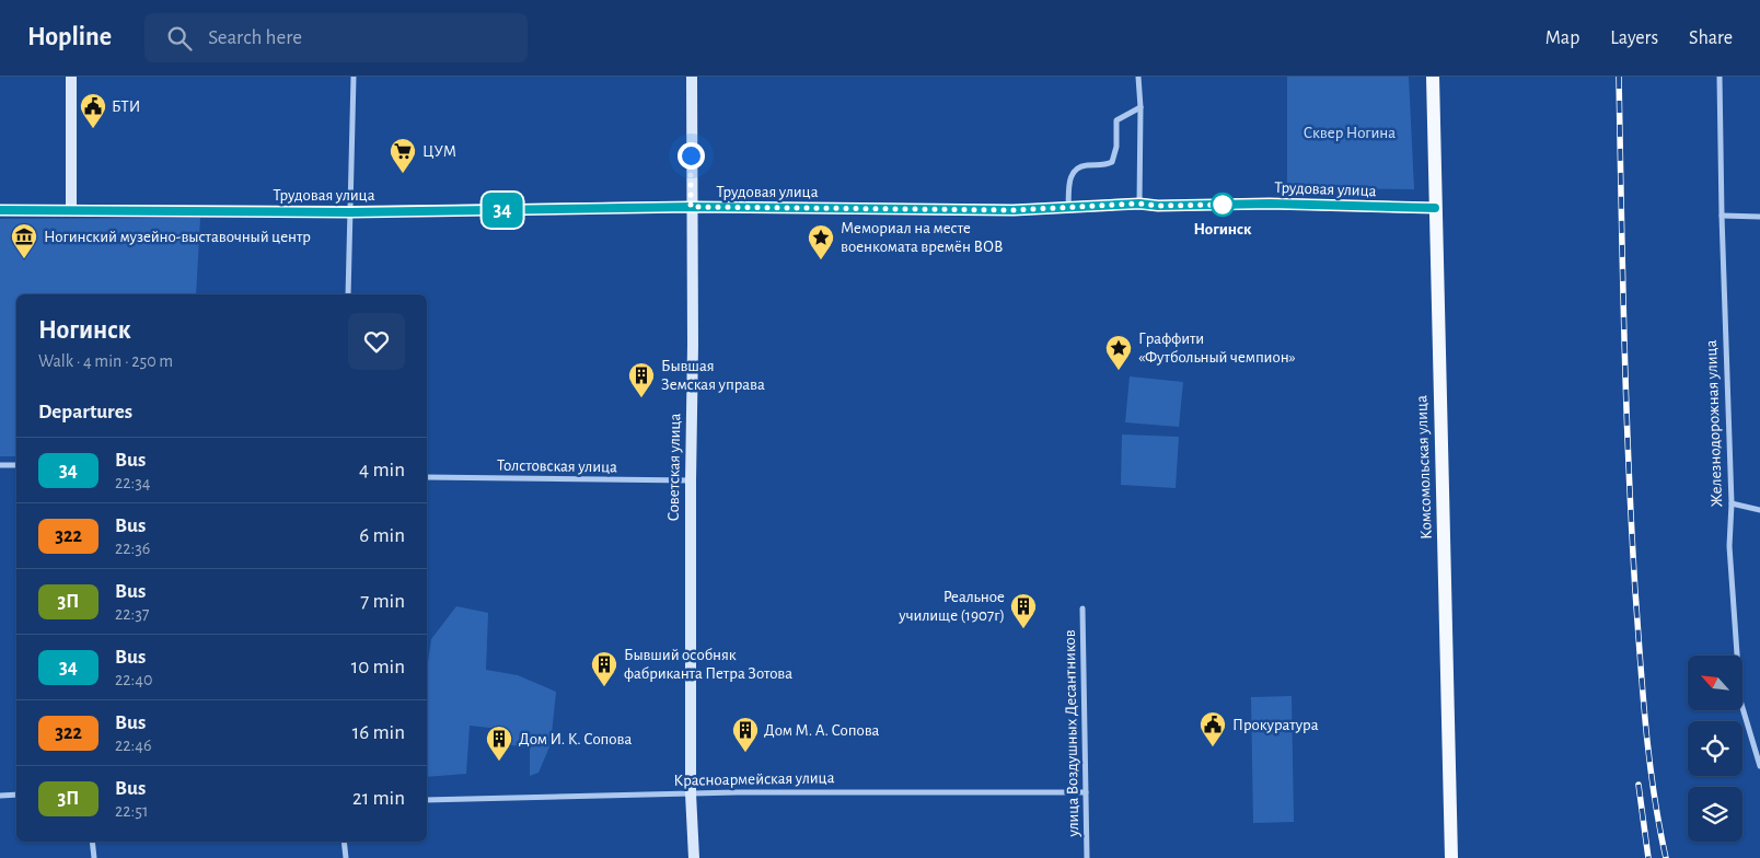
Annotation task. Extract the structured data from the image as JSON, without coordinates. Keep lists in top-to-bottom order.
{
  "streets": {
    "main road": ["Комсомольская улица"],
    "street": [
      "Трудовая улица",
      "Железнодорожная улица",
      "Толстовская улица",
      "Советская улица",
      "улица Воздушных Десантников",
      "Красноармейская улица"
    ]
  },
  "crossings": [
    ["Трудовая улица", "Советская улица"],
    ["Трудовая улица", "Комсомольская улица"],
    ["Толстовская улица", "Советская улица"],
    ["Советская улица", "Красноармейская улица"],
    ["улица Воздушных Десантников", "Красноармейская улица"]
  ],
  "parks": ["Сквер Ногина"],
  "places": {
    "public building": ["БТИ", "Прокуратура"],
    "supermarket": ["ЦУМ"],
    "other": ["Ногинск"],
    "museum": ["Ногинский музейно-выставочный центр"],
    "place": ["Мемориал на месте военкомата времён ВОВ", "Граффити «Футбольный чемпион»"],
    "building": [
      "Бывшая Земская управа",
      "Реальное училище (1907г)",
      "Бывший особняк фабриканта Петра Зотова",
      "Дом М. А. Сопова",
      "Дом И. К. Сопова"
    ]
  },
  "lines": ["bus line 34"],
  "north": "top left",
  "page": {
    "header": "Hopline",
    "search": "Search here",
    "nav": ["Map", "Layers", "Share"],
    "on_map": "34",
    "heading": [
      ["Ногинск", "Walk · 4 min · 250 m"],
      "Departures"
    ],
    "list": [
      {
        "mark": "34",
        "name": "Bus",
        "note": "22:34",
        "value": "4 min"
      },
      {
        "mark": "322",
        "name": "Bus",
        "note": "22:36",
        "value": "6 min"
      },
      {
        "mark": "3П",
        "name": "Bus",
        "note": "22:37",
        "value": "7 min"
      },
      {
        "mark": "34",
        "name": "Bus",
        "note": "22:40",
        "value": "10 min"
      },
      {
        "mark": "322",
        "name": "Bus",
        "note": "22:46",
        "value": "16 min"
      },
      {
        "mark": "3П",
        "name": "Bus",
        "note": "22:51",
        "value": "21 min"
      }
    ]
  }
}
